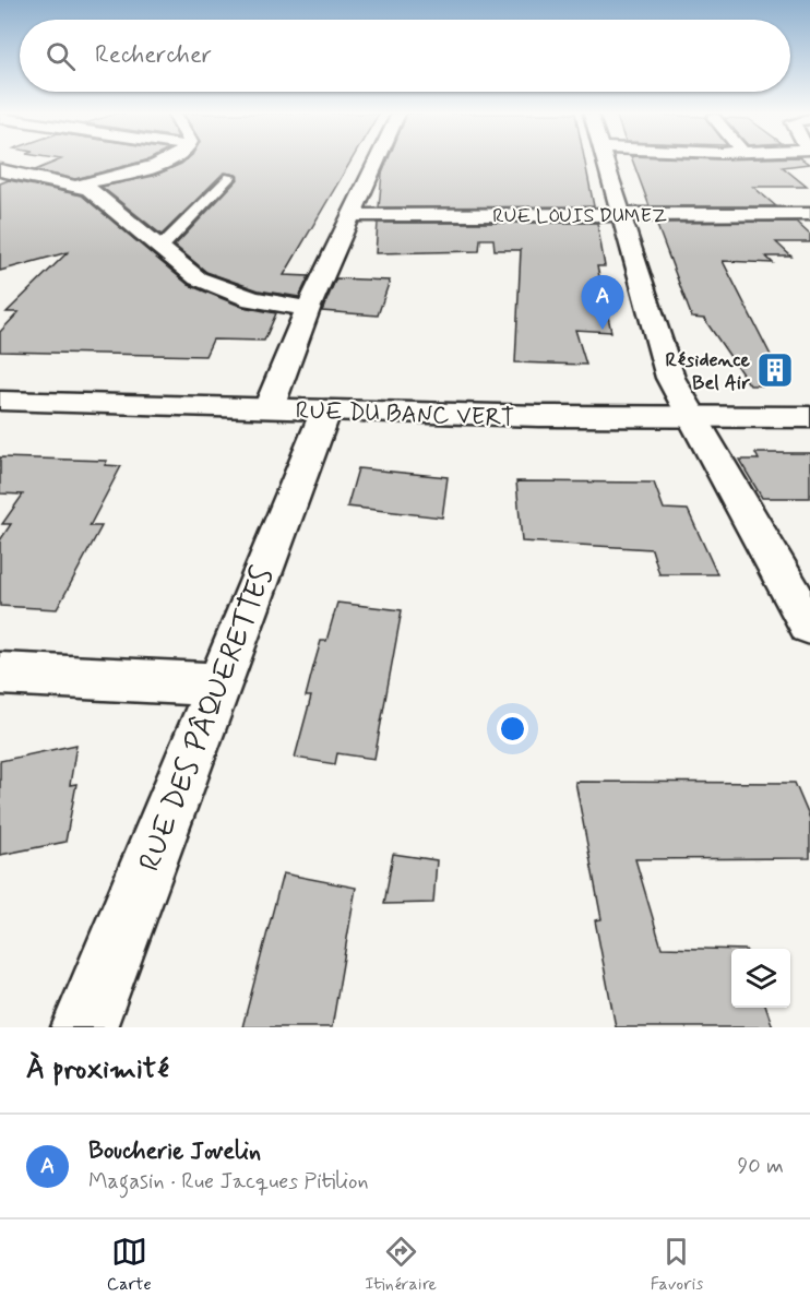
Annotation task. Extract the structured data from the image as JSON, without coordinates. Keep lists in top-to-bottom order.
{
  "streets": {
    "street": ["RUE LOUIS DUMEZ", "RUE DU BANC VERT", "RUE DES PÂQUERETTES"]
  },
  "crossings": [
    ["RUE DU BANC VERT", "RUE DES PÂQUERETTES"]
  ],
  "places": {
    "building": ["Résidence Bel Air"]
  },
  "page": {
    "search": "Rechercher",
    "pins": "A",
    "heading": "À proximité",
    "list": [
      {
        "mark": "A",
        "name": "Boucherie Jovelin",
        "note": "Magasin · Rue Jacques Pitilion",
        "value": "90 m"
      }
    ],
    "nav": ["Carte", "Itinéraire", "Favoris"]
  }
}
